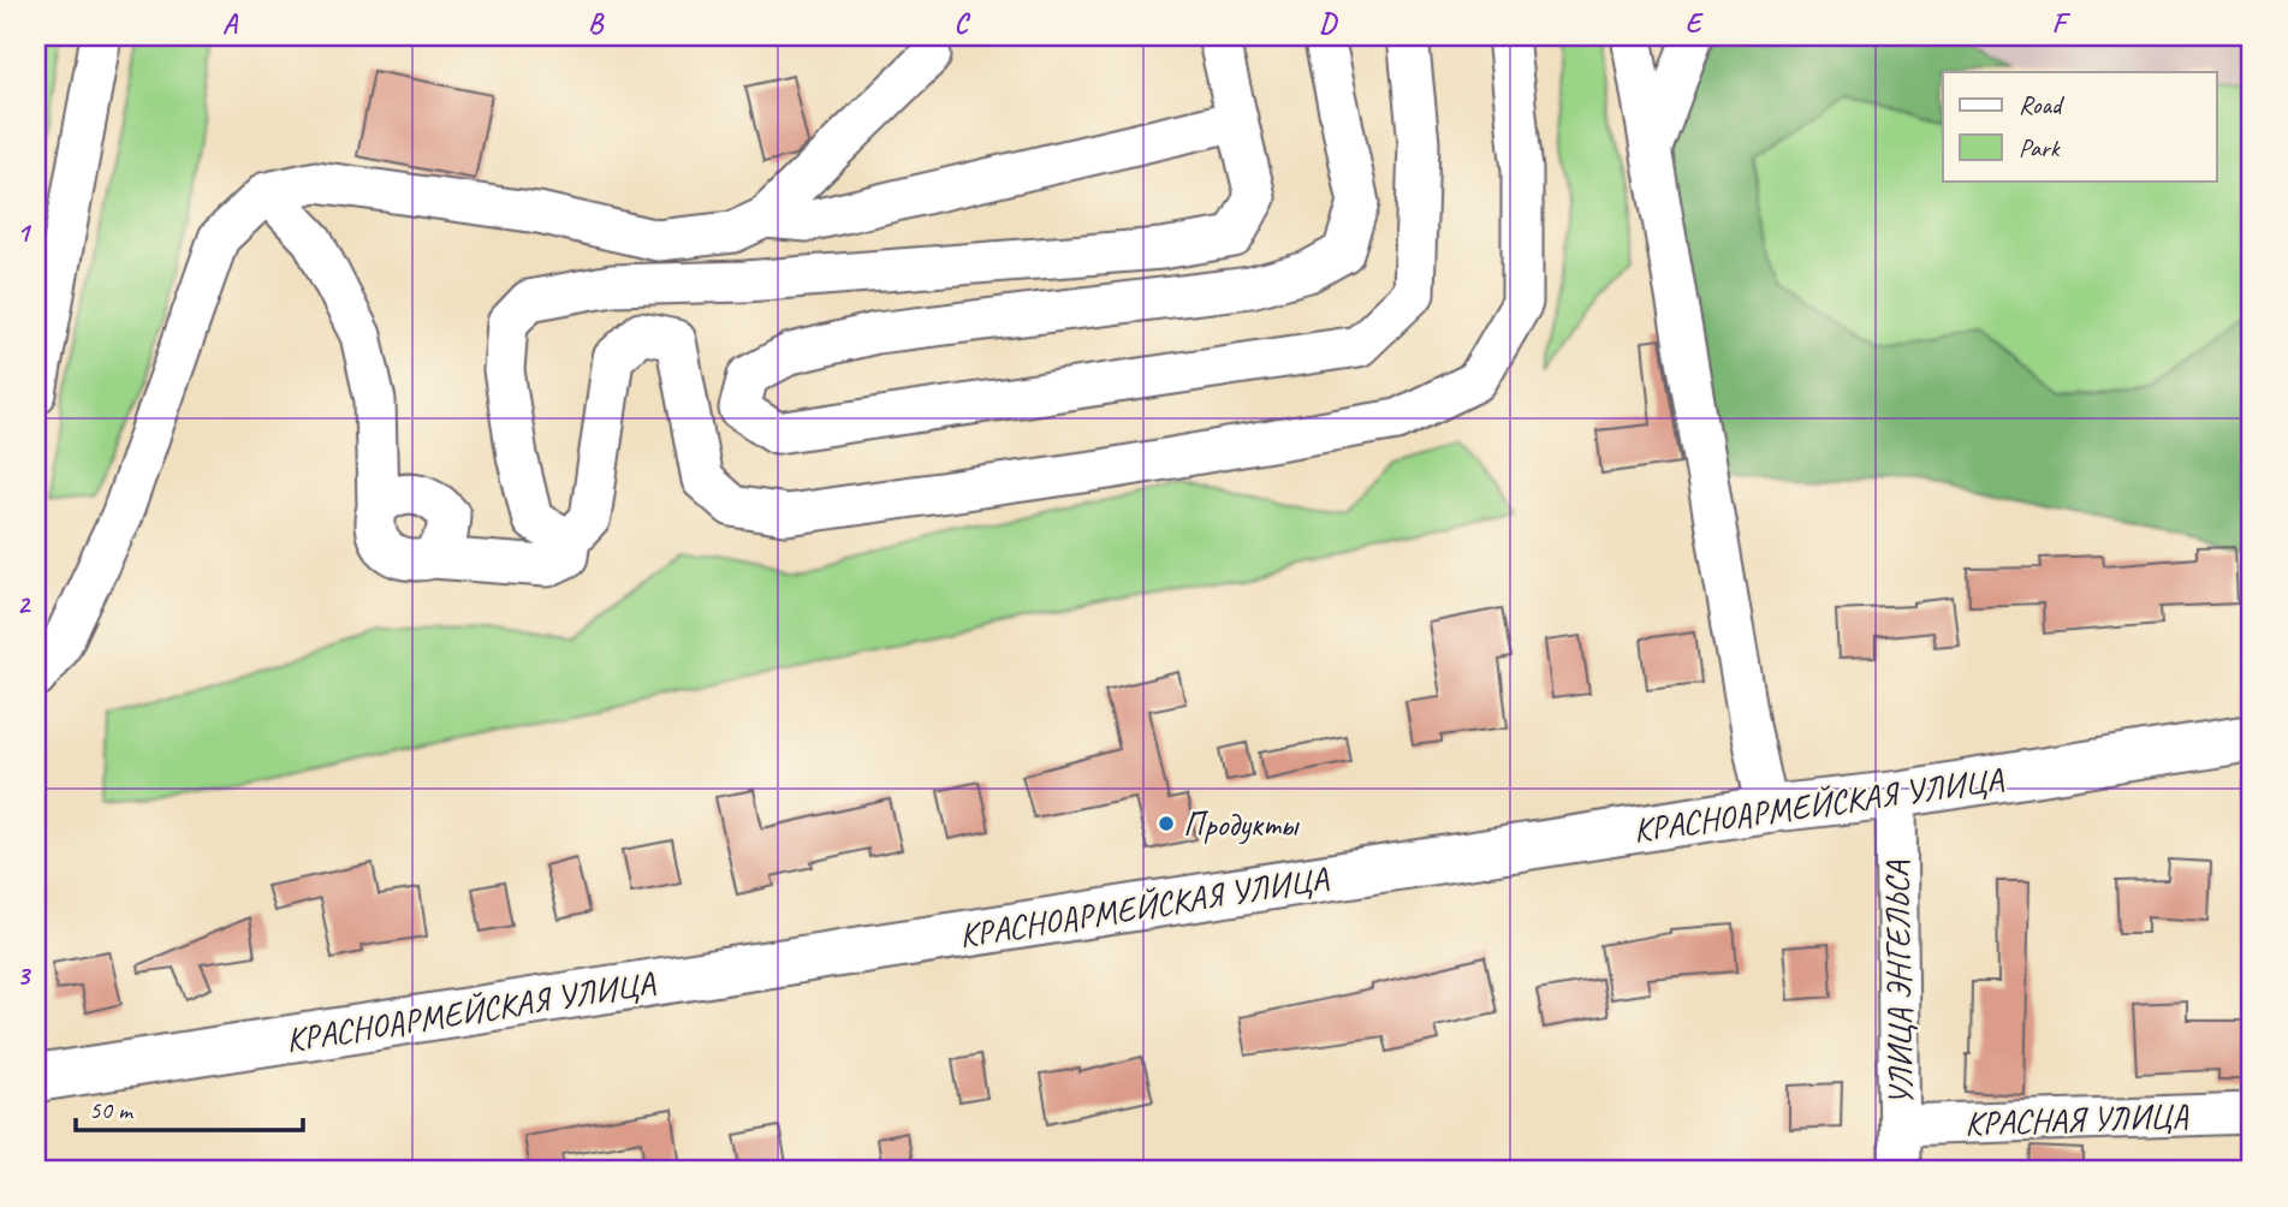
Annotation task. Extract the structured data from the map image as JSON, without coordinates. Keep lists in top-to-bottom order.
{
  "streets": {
    "main road": ["КРАСНОАРМЕЙСКАЯ УЛИЦА"],
    "street": ["УЛИЦА ЭНГЕЛЬСА", "КРАСНАЯ УЛИЦА"]
  },
  "crossings": [
    ["КРАСНОАРМЕЙСКАЯ УЛИЦА", "УЛИЦА ЭНГЕЛЬСА"],
    ["УЛИЦА ЭНГЕЛЬСА", "КРАСНАЯ УЛИЦА"]
  ],
  "places": ["Продукты"],
  "legend": ["Road", "Park"],
  "scale_bar": "50 m",
  "grid": {
    "columns": [
      "A",
      "B",
      "C",
      "D",
      "E",
      "F"
    ],
    "rows": ["1", "2", "3"]
  }
}
